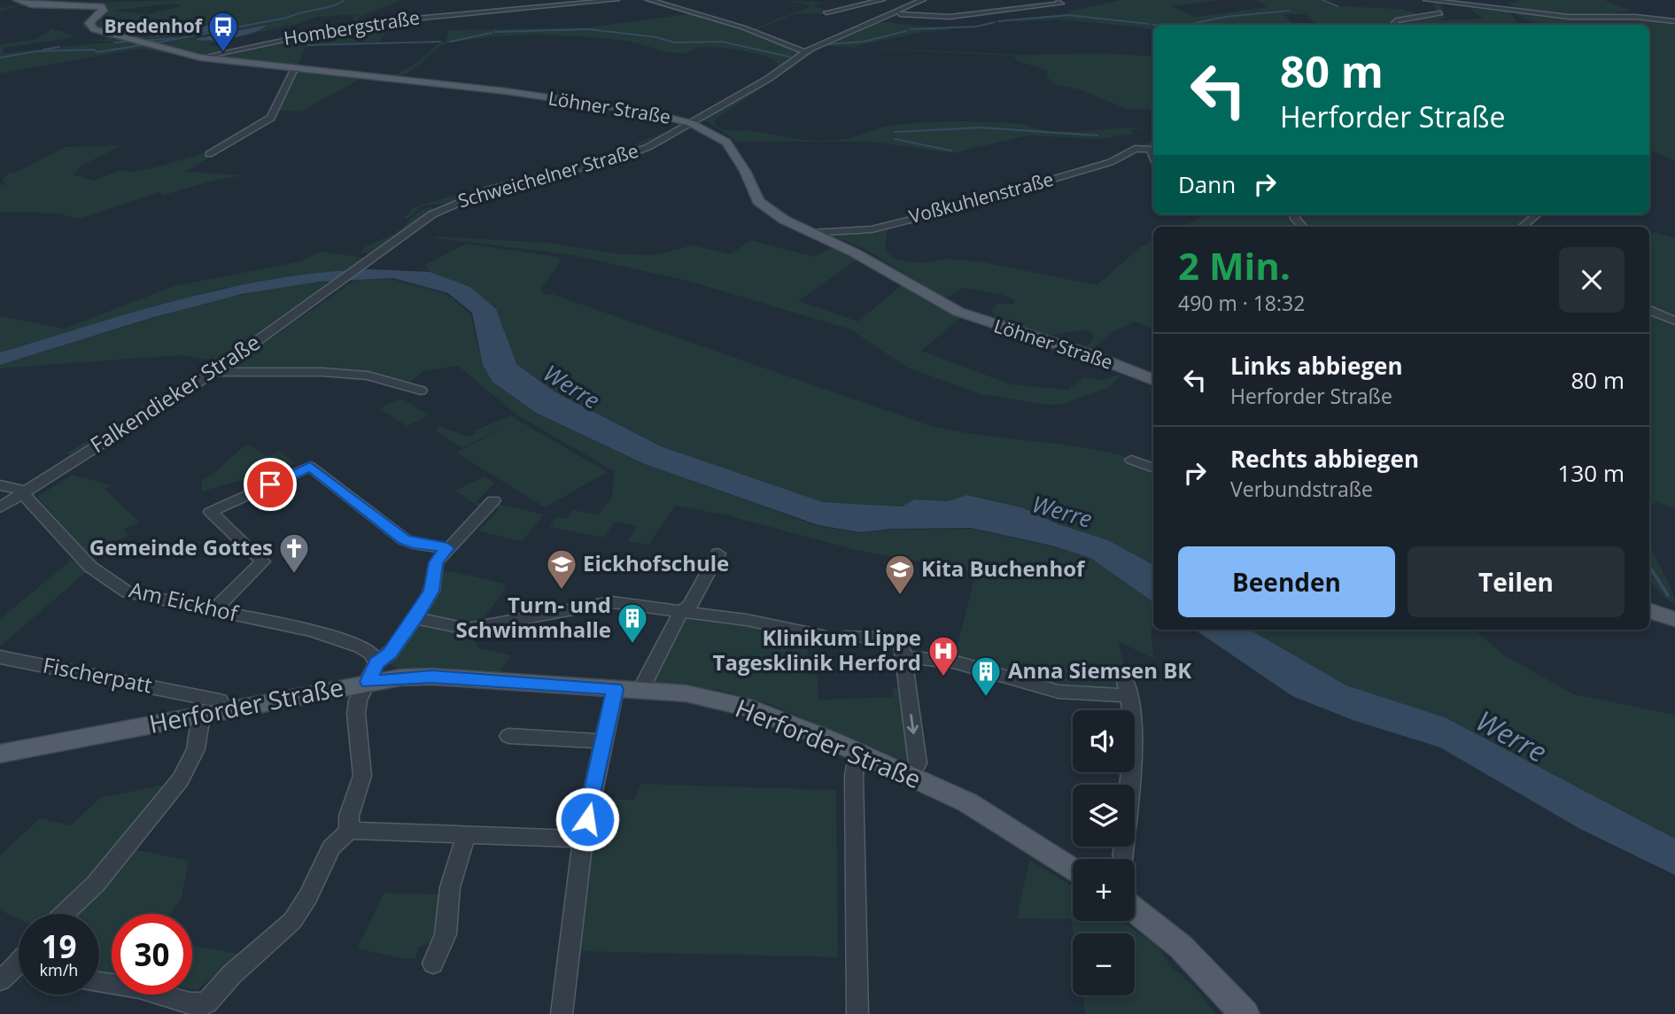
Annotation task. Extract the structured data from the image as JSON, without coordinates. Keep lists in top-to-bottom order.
{
  "streets": {
    "main road": ["Löhner Straße", "Herforder Straße"],
    "street": [
      "Hombergstraße",
      "Schweichelner Straße",
      "Voßkuhlenstraße",
      "Falkendieker Straße",
      "Am Eickhof",
      "Fischerpatt"
    ]
  },
  "crossings": [
    ["Hombergstraße", "Löhner Straße"],
    ["Löhner Straße", "Schweichelner Straße"],
    ["Löhner Straße", "Voßkuhlenstraße"],
    ["Schweichelner Straße", "Falkendieker Straße"],
    ["Falkendieker Straße", "Am Eickhof"],
    ["Am Eickhof", "Herforder Straße"],
    ["Fischerpatt", "Herforder Straße"]
  ],
  "water": ["Werre"],
  "places": {
    "bus stop": ["Bredenhof"],
    "church": ["Gemeinde Gottes"],
    "school or university": ["Eickhofschule", "Kita Buchenhof"],
    "building": ["Turn- und Schwimmhalle", "Anna Siemsen BK"],
    "hospital": ["Klinikum Lippe Tagesklinik Herford"]
  },
  "page": {
    "turn": ["80 m", "Herforder Straße"],
    "then": "Dann",
    "heading": ["2 Min.", "490 m · 18:32"],
    "list": [
      {
        "name": "Links abbiegen",
        "note": "Herforder Straße",
        "value": "80 m"
      },
      {
        "name": "Rechts abbiegen",
        "note": "Verbundstraße",
        "value": "130 m"
      }
    ],
    "buttons": ["Beenden", "Teilen"],
    "map_buttons": ["+", "−"],
    "speed": "19 km/h",
    "limit": "30"
  }
}
